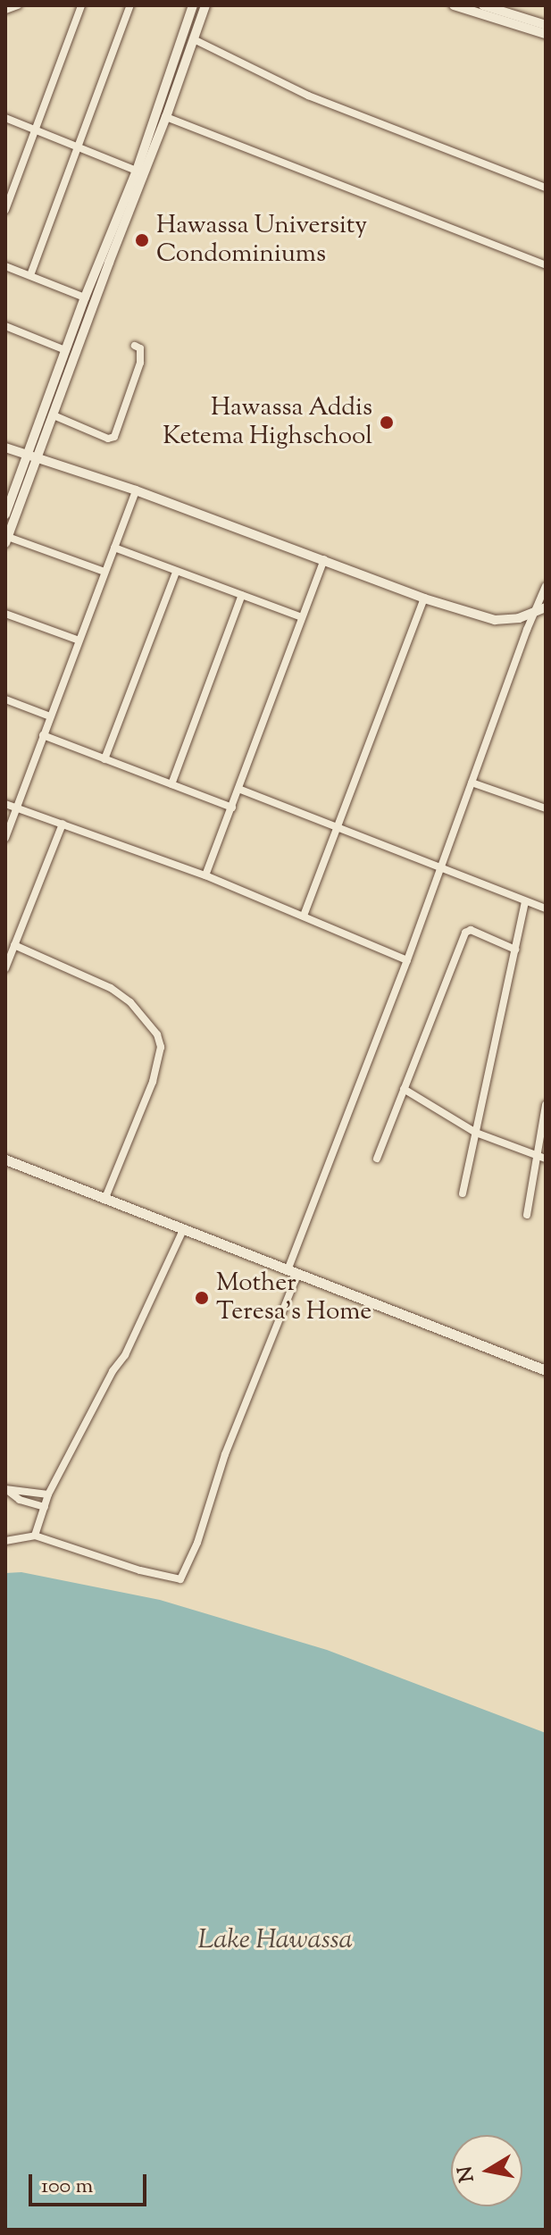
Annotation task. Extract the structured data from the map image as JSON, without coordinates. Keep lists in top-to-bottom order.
{
  "water": ["Lake Hawassa"],
  "places": ["Hawassa University Condominiums", "Hawassa Addis Ketema Highschool", "Mother Teresa's Home"],
  "scale_bar": "100 m",
  "north": "left"
}
